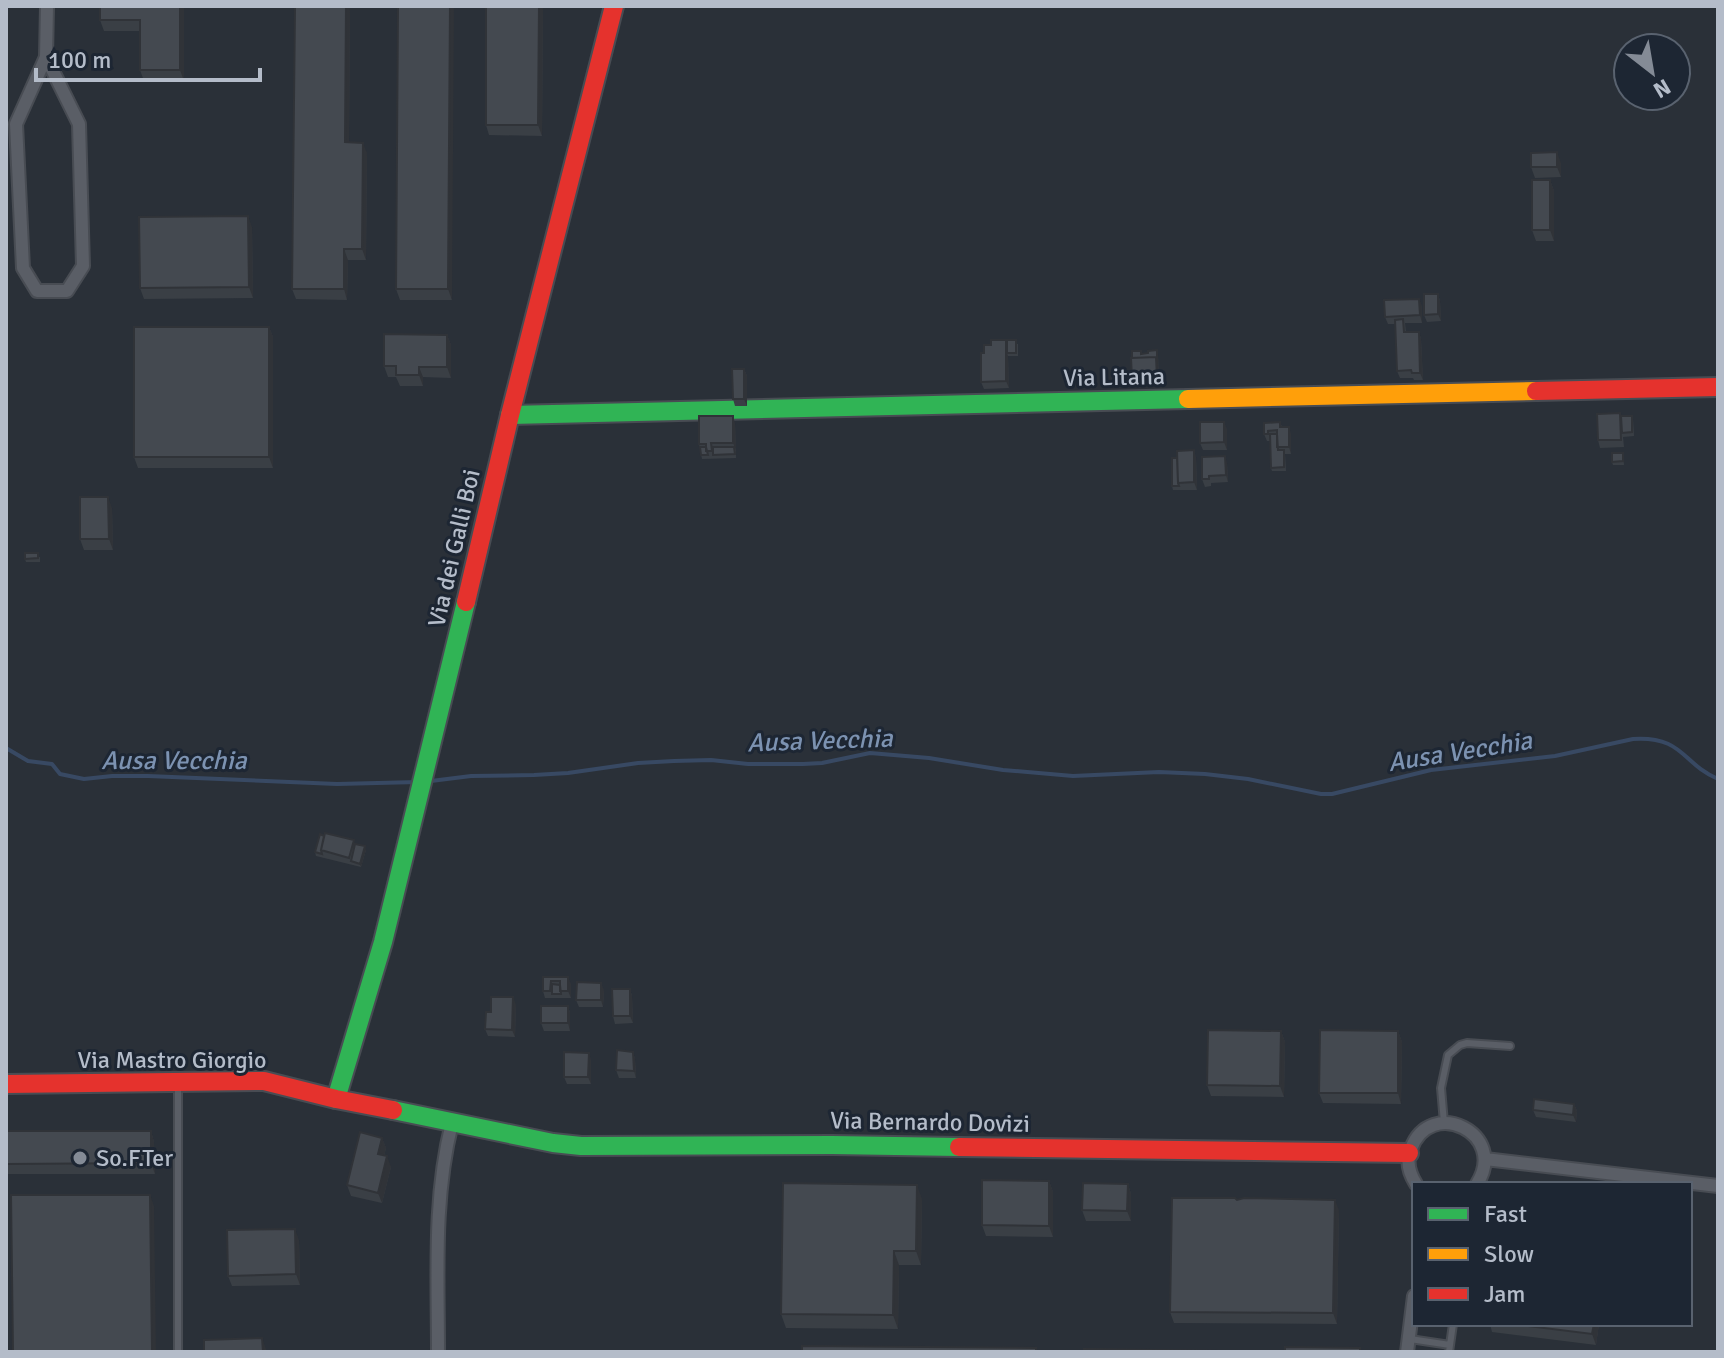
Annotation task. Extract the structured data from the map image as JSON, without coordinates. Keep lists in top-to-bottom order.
{
  "streets": {
    "street": [
      "Via Litana",
      "Via dei Galli Boi",
      "Via Mastro Giorgio",
      "Via Bernardo Dovizi"
    ]
  },
  "crossings": [
    ["Via Litana", "Via dei Galli Boi"],
    ["Via dei Galli Boi", "Via Mastro Giorgio"],
    ["Via Mastro Giorgio", "Via Bernardo Dovizi"]
  ],
  "water": ["Ausa Vecchia"],
  "places": ["So.F.Ter"],
  "legend": ["Fast", "Slow", "Jam"],
  "scale_bar": "100 m",
  "north": "bottom right"
}
